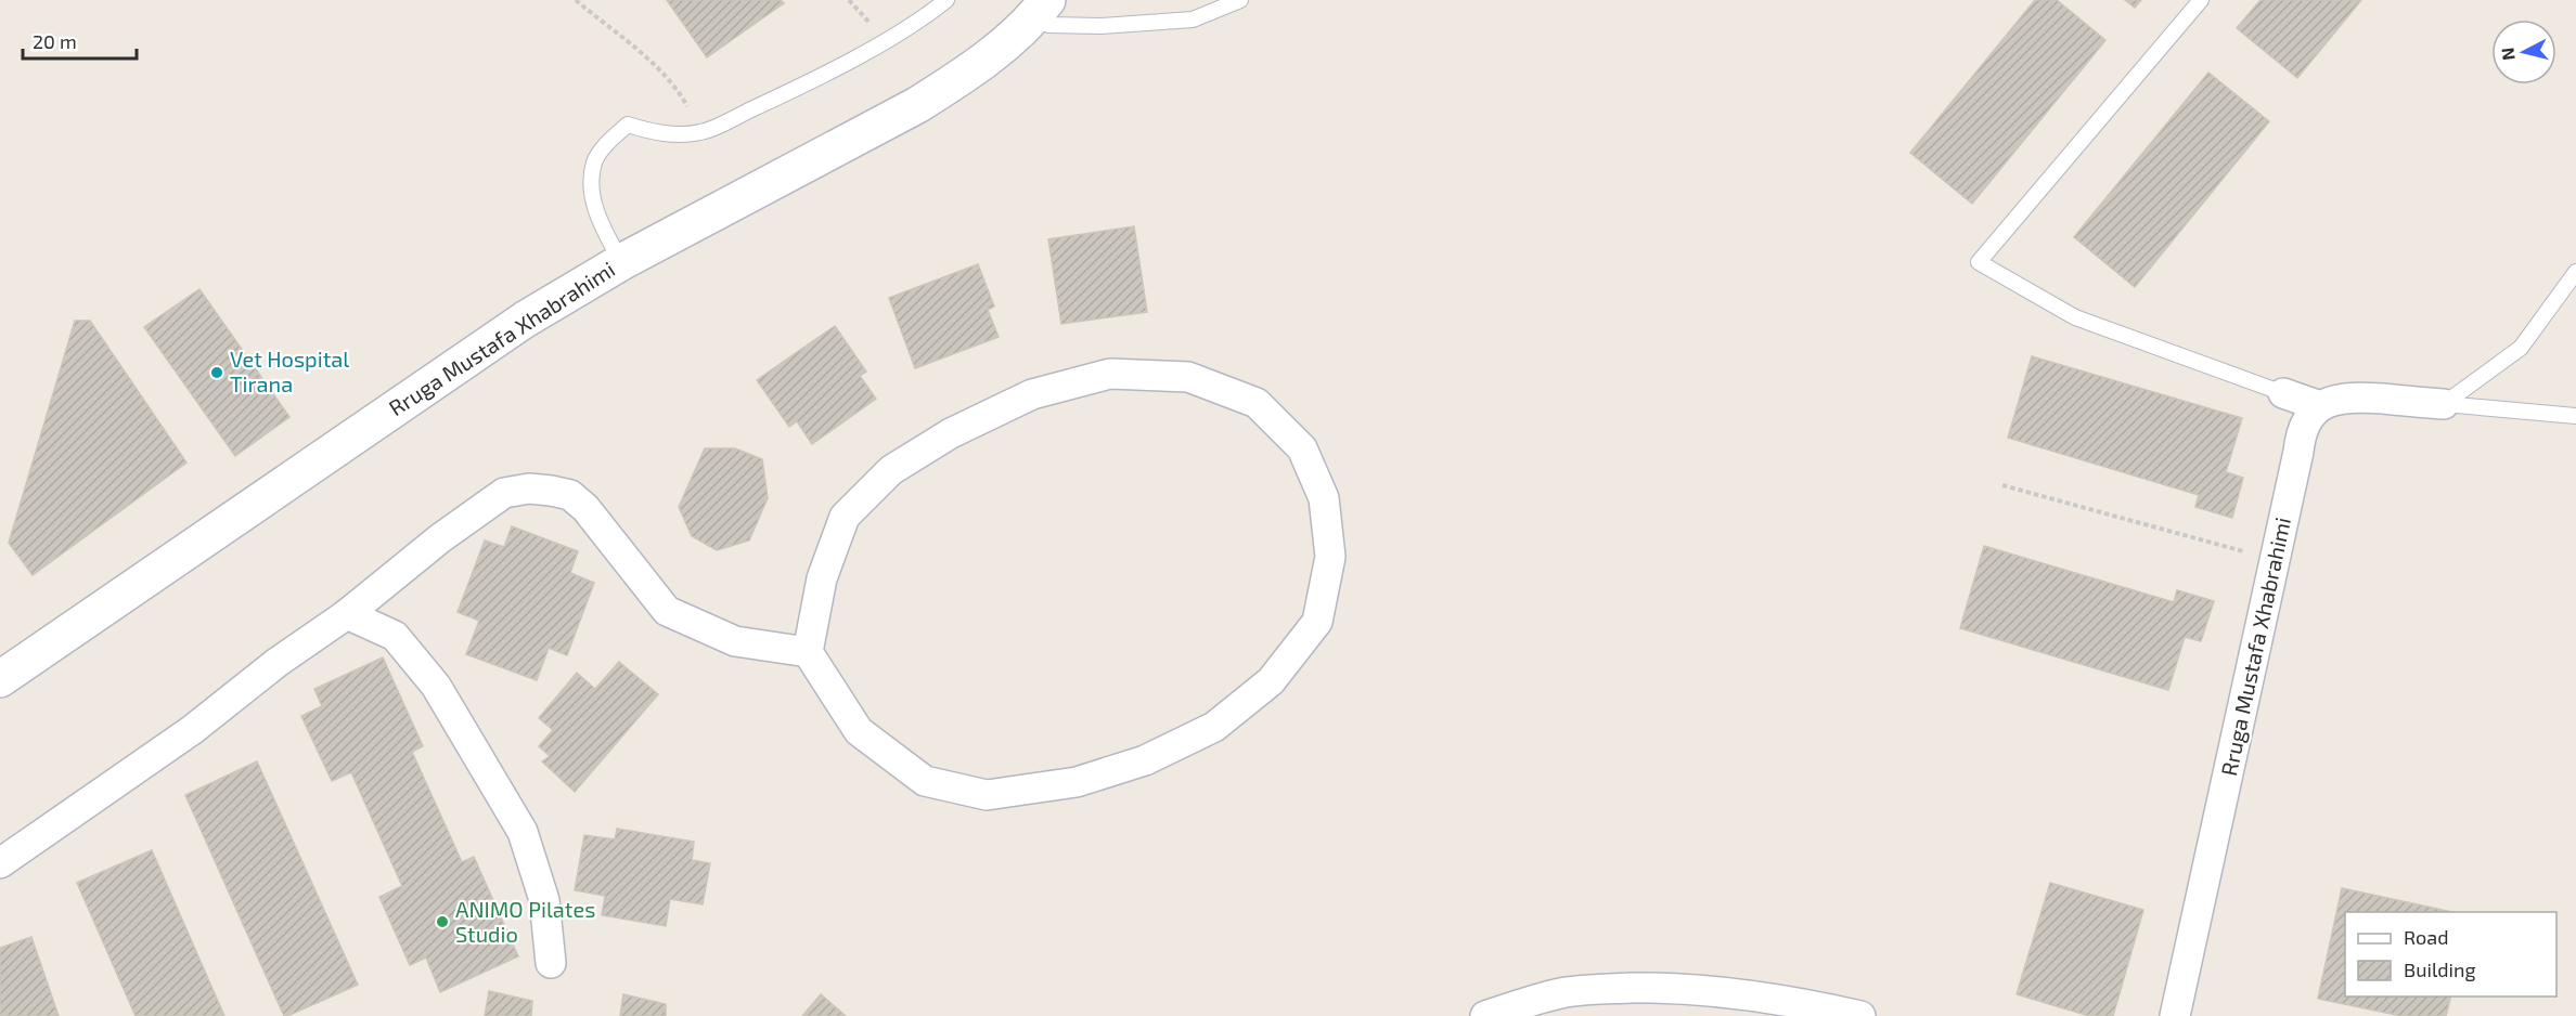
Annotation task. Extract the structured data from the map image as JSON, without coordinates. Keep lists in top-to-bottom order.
{
  "streets": {
    "street": ["Rruga Mustafa Xhabrahimi"]
  },
  "places": ["Vet Hospital Tirana", "ANIMO Pilates Studio"],
  "legend": ["Road", "Building"],
  "scale_bar": "20 m",
  "north": "left"
}
